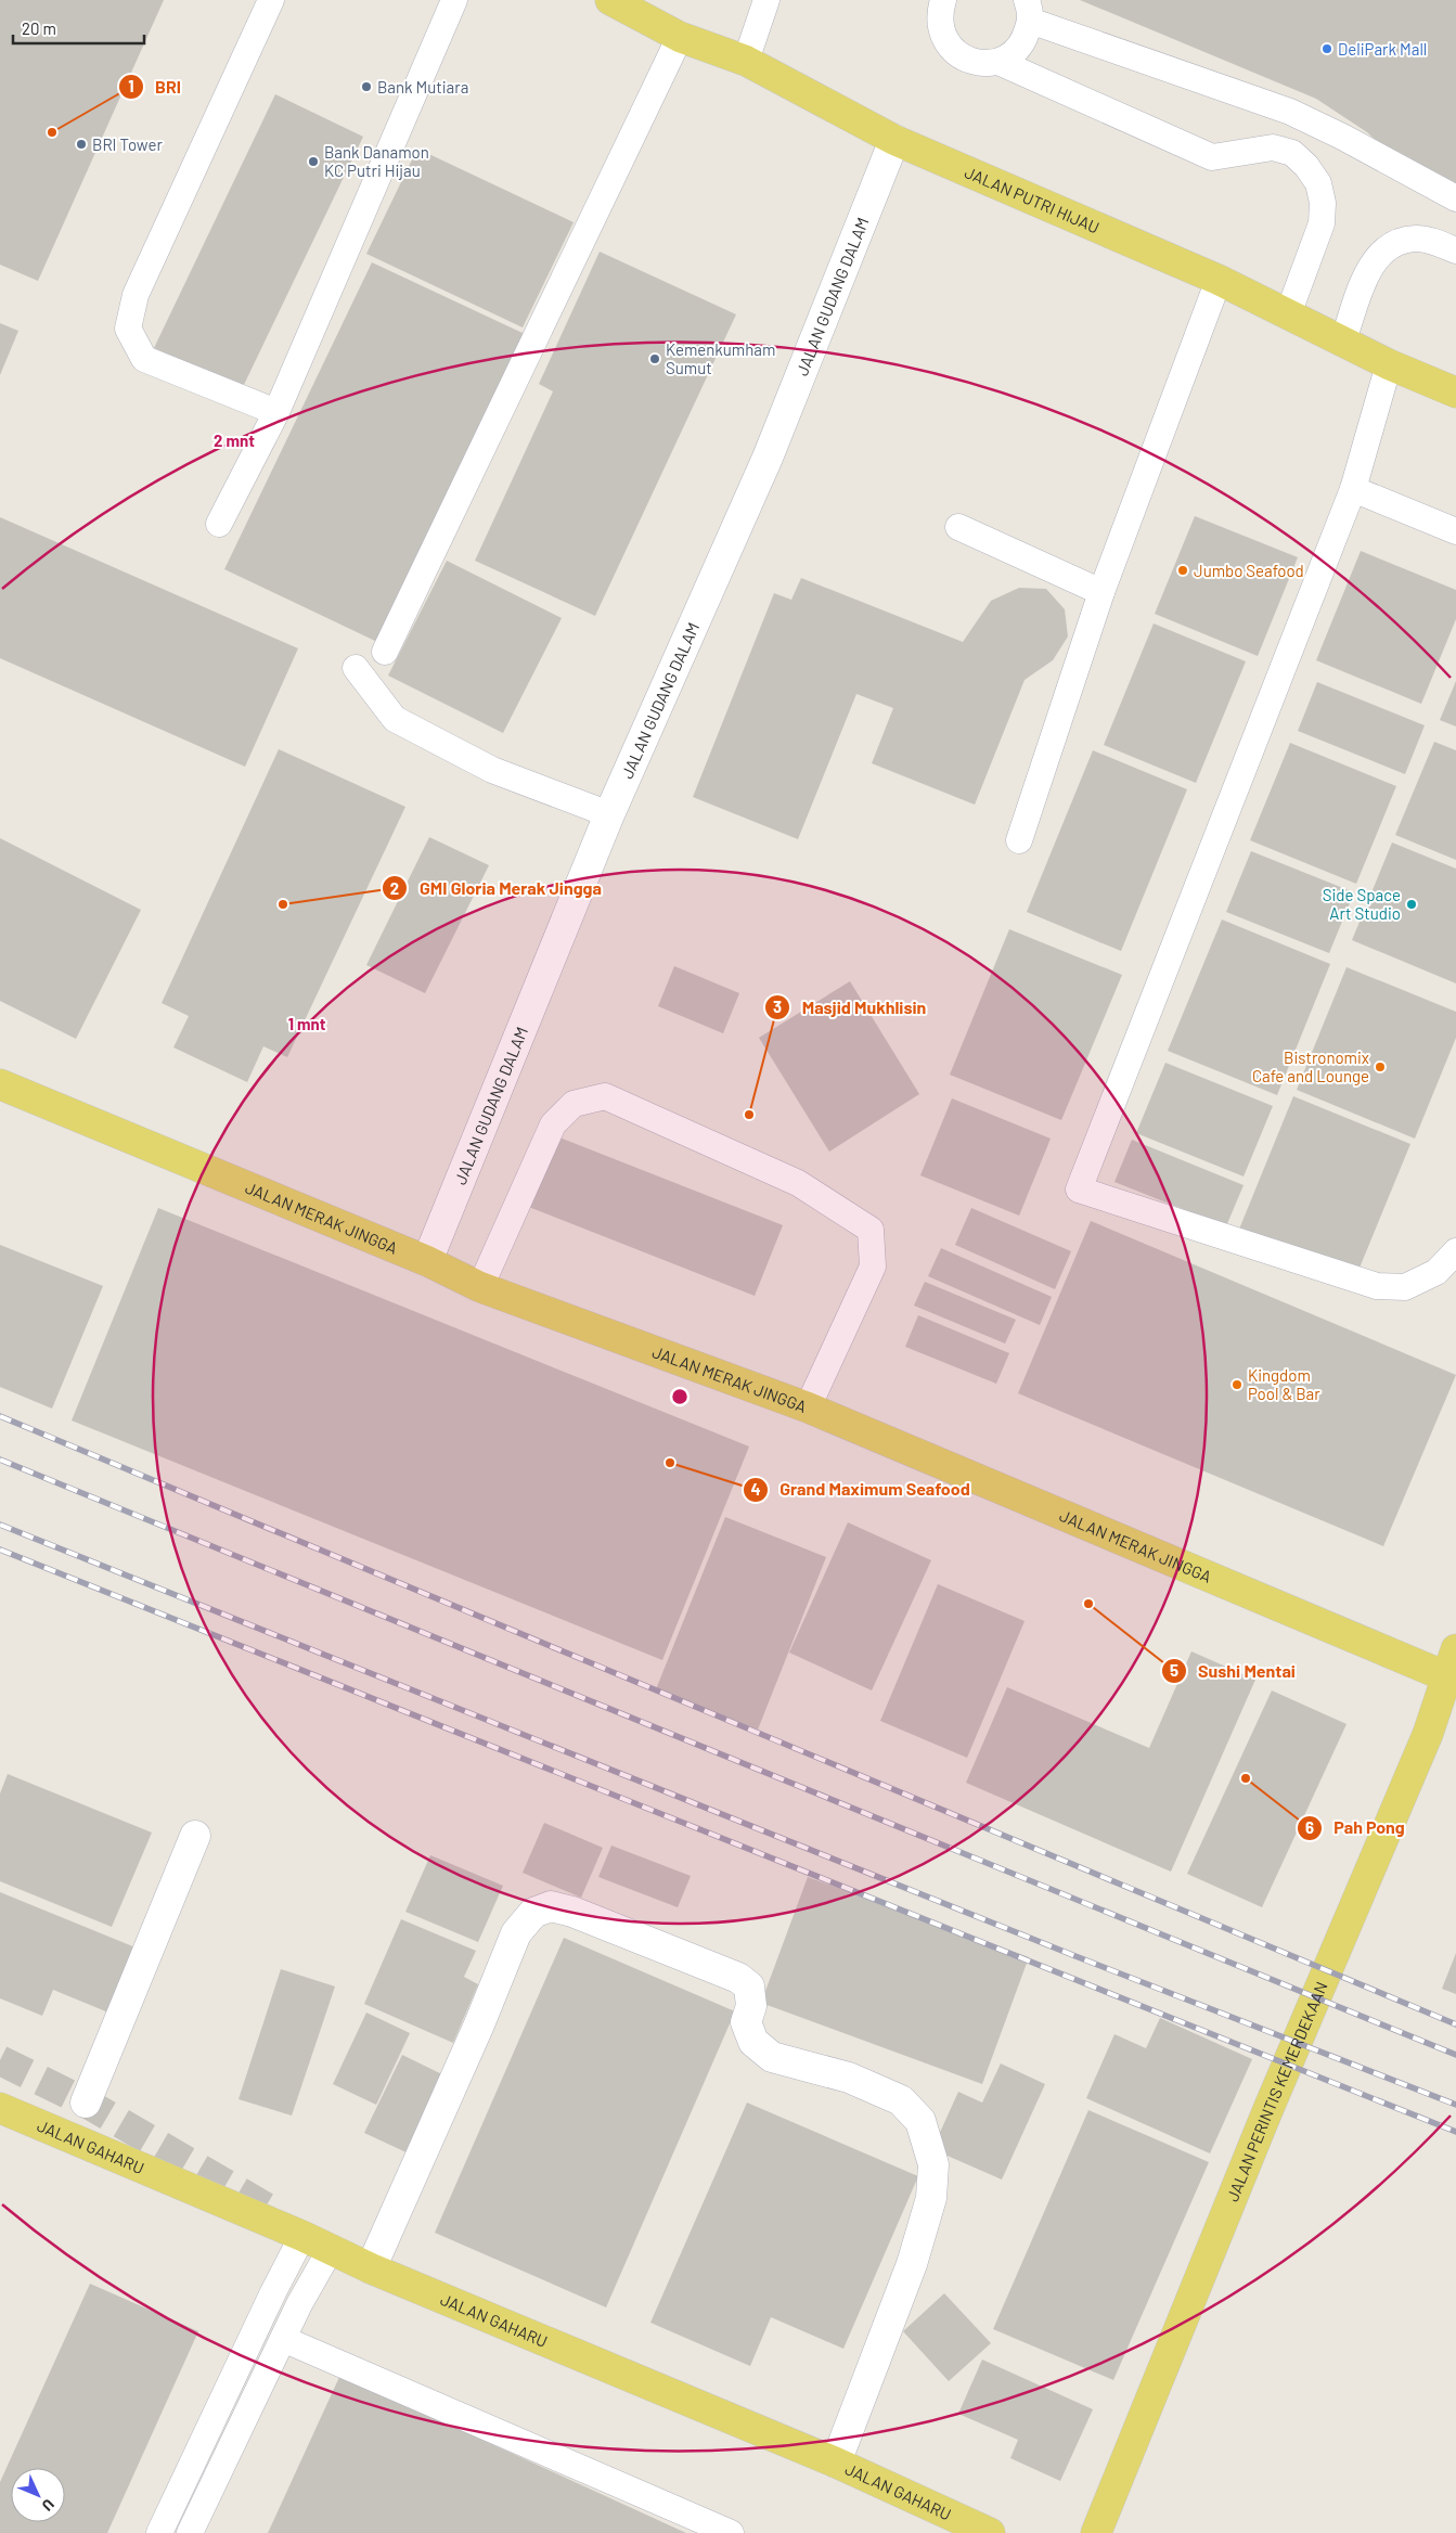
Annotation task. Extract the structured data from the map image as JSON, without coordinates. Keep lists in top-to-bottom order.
{
  "streets": {
    "main road": [
      "JALAN PUTRI HIJAU",
      "JALAN MERAK JINGGA",
      "JALAN PERINTIS KEMERDEKAAN",
      "JALAN GAHARU"
    ],
    "street": ["JALAN GUDANG DALAM"]
  },
  "crossings": [
    ["JALAN PUTRI HIJAU", "JALAN GUDANG DALAM"],
    ["JALAN GUDANG DALAM", "JALAN MERAK JINGGA"],
    ["JALAN MERAK JINGGA", "JALAN PERINTIS KEMERDEKAAN"]
  ],
  "places": [
    "DeliPark Mall",
    "Bank Mutiara",
    "BRI",
    "BRI Tower",
    "Bank Danamon KC Putri Hijau",
    "Kemenkumham Sumut",
    "Jumbo Seafood",
    "GMI Gloria Merak Jingga",
    "Side Space Art Studio",
    "Bistronomix Cafe and Lounge",
    "Masjid Mukhlisin",
    "Kingdom Pool & Bar",
    "Grand Maximum Seafood",
    "Sushi Mentai",
    "Pah Pong"
  ],
  "scale_bar": "20 m",
  "north": "bottom right",
  "rings": ["2 mnt", "1 mnt"]
}
